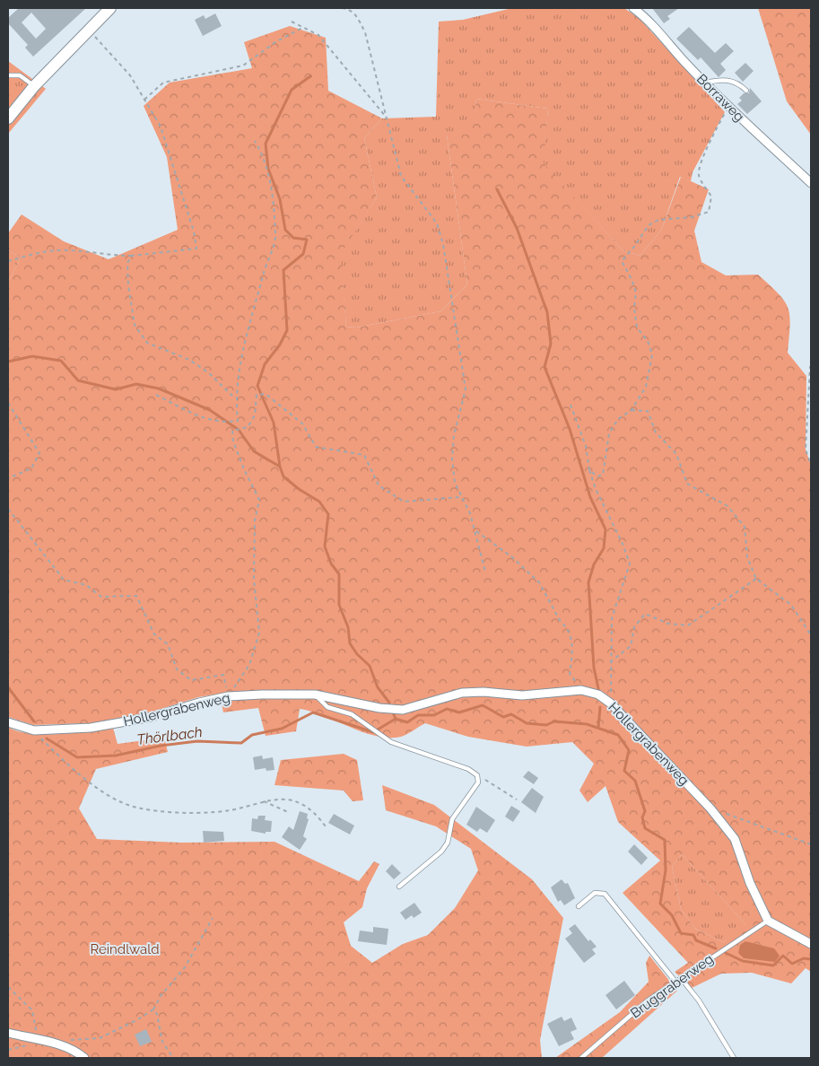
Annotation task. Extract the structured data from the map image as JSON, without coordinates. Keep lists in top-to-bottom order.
{
  "streets": {
    "street": ["Borraweg", "Hollergrabenweg"],
    "lane": ["Bruggraberweg"]
  },
  "crossings": [
    ["Hollergrabenweg", "Bruggraberweg"]
  ],
  "water": ["Thörlbach"],
  "parks": ["Reindlwald"]
}
